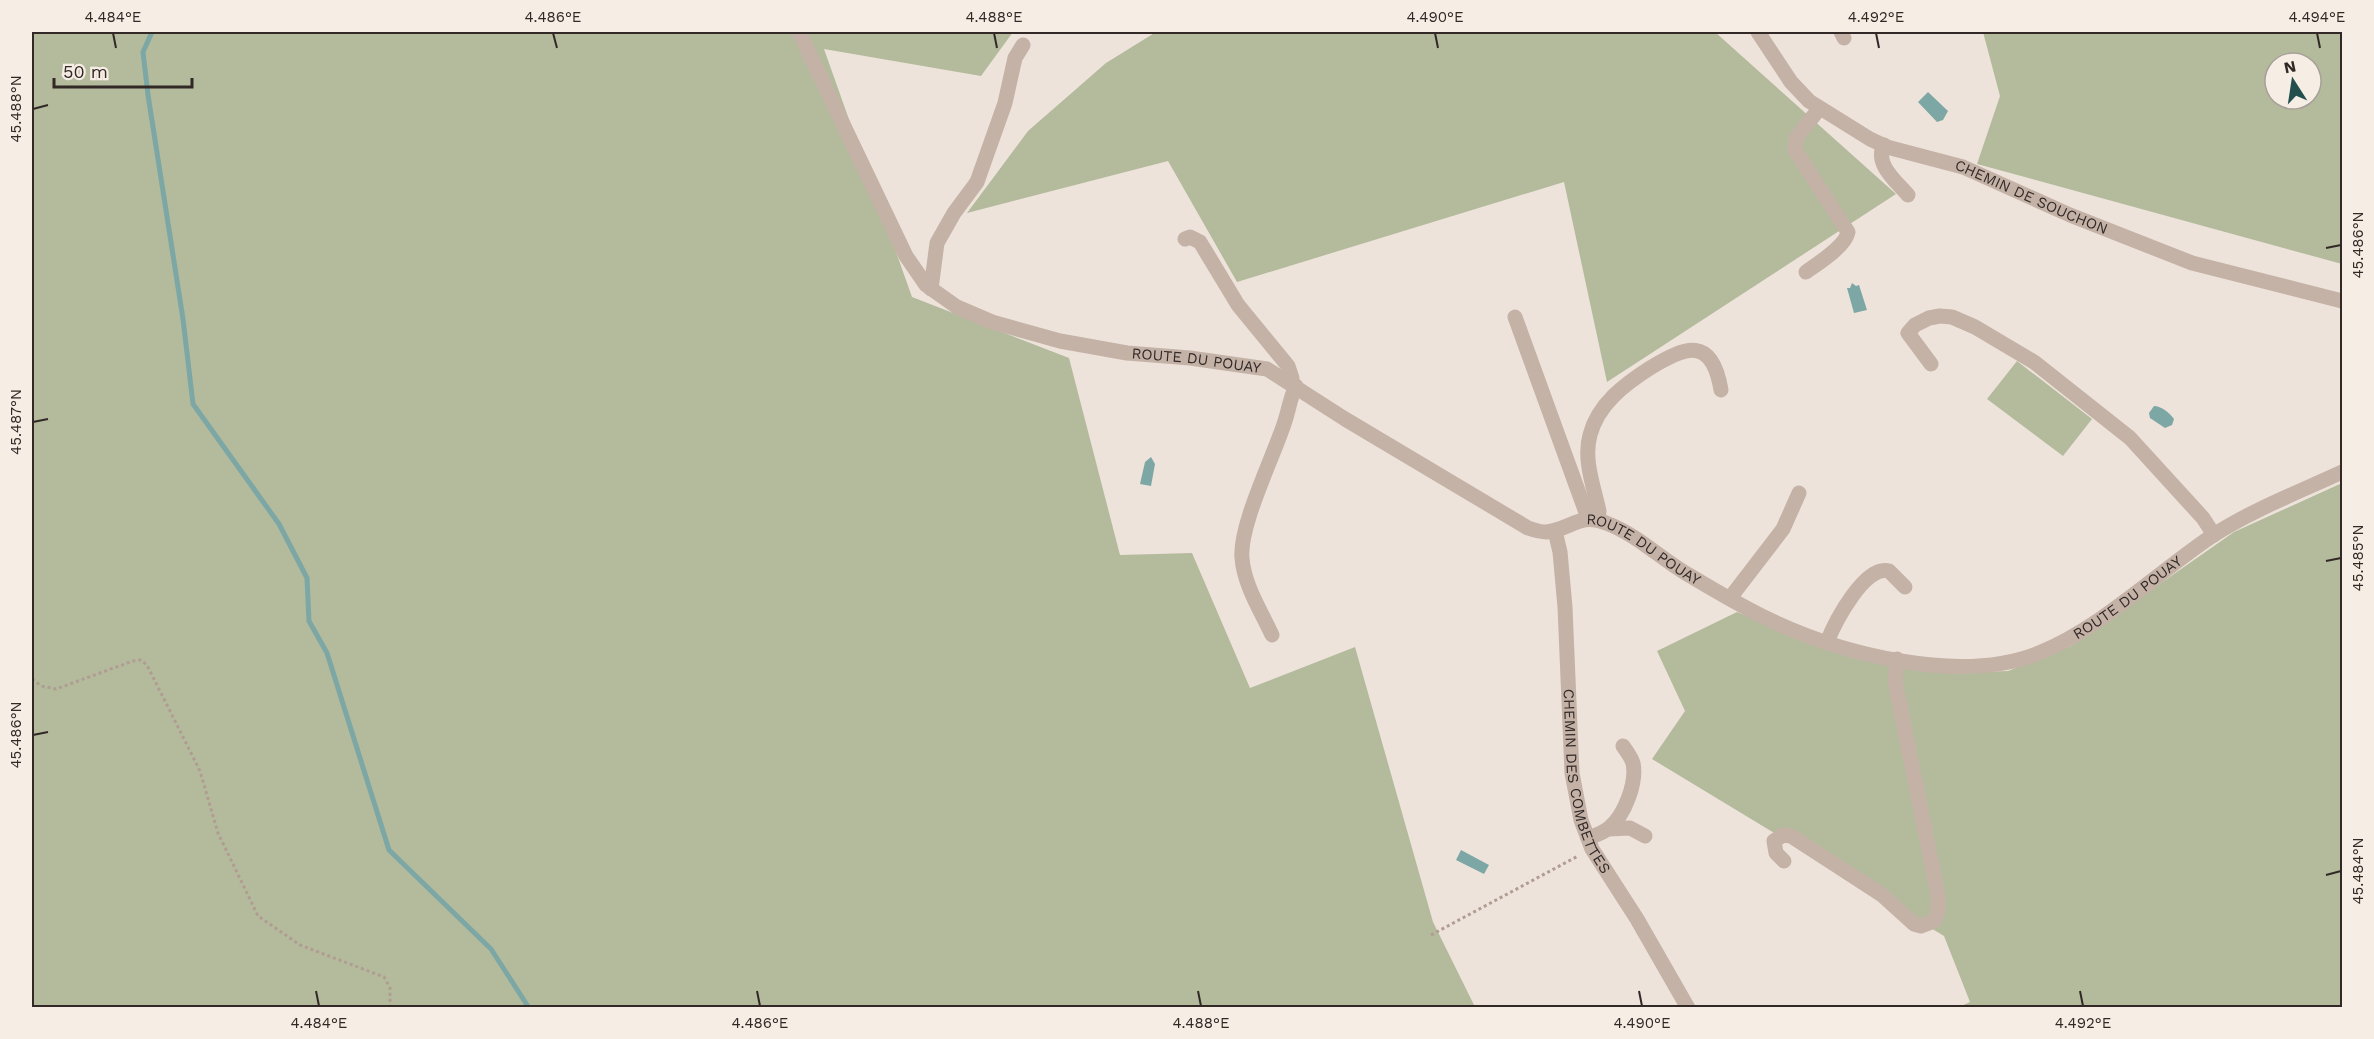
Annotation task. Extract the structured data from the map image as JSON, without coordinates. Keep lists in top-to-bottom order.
{
  "streets": {
    "street": ["CHEMIN DE SOUCHON", "ROUTE DU POUAY", "CHEMIN DES COMBETTES"]
  },
  "crossings": [
    ["ROUTE DU POUAY", "CHEMIN DES COMBETTES"]
  ],
  "scale_bar": "50 m",
  "north": "top",
  "coordinates": [
    "4.484°E",
    "4.486°E",
    "4.488°E",
    "4.490°E",
    "4.492°E",
    "4.494°E",
    "45.488°N",
    "45.486°N",
    "45.487°N",
    "45.485°N",
    "45.484°N"
  ]
}
